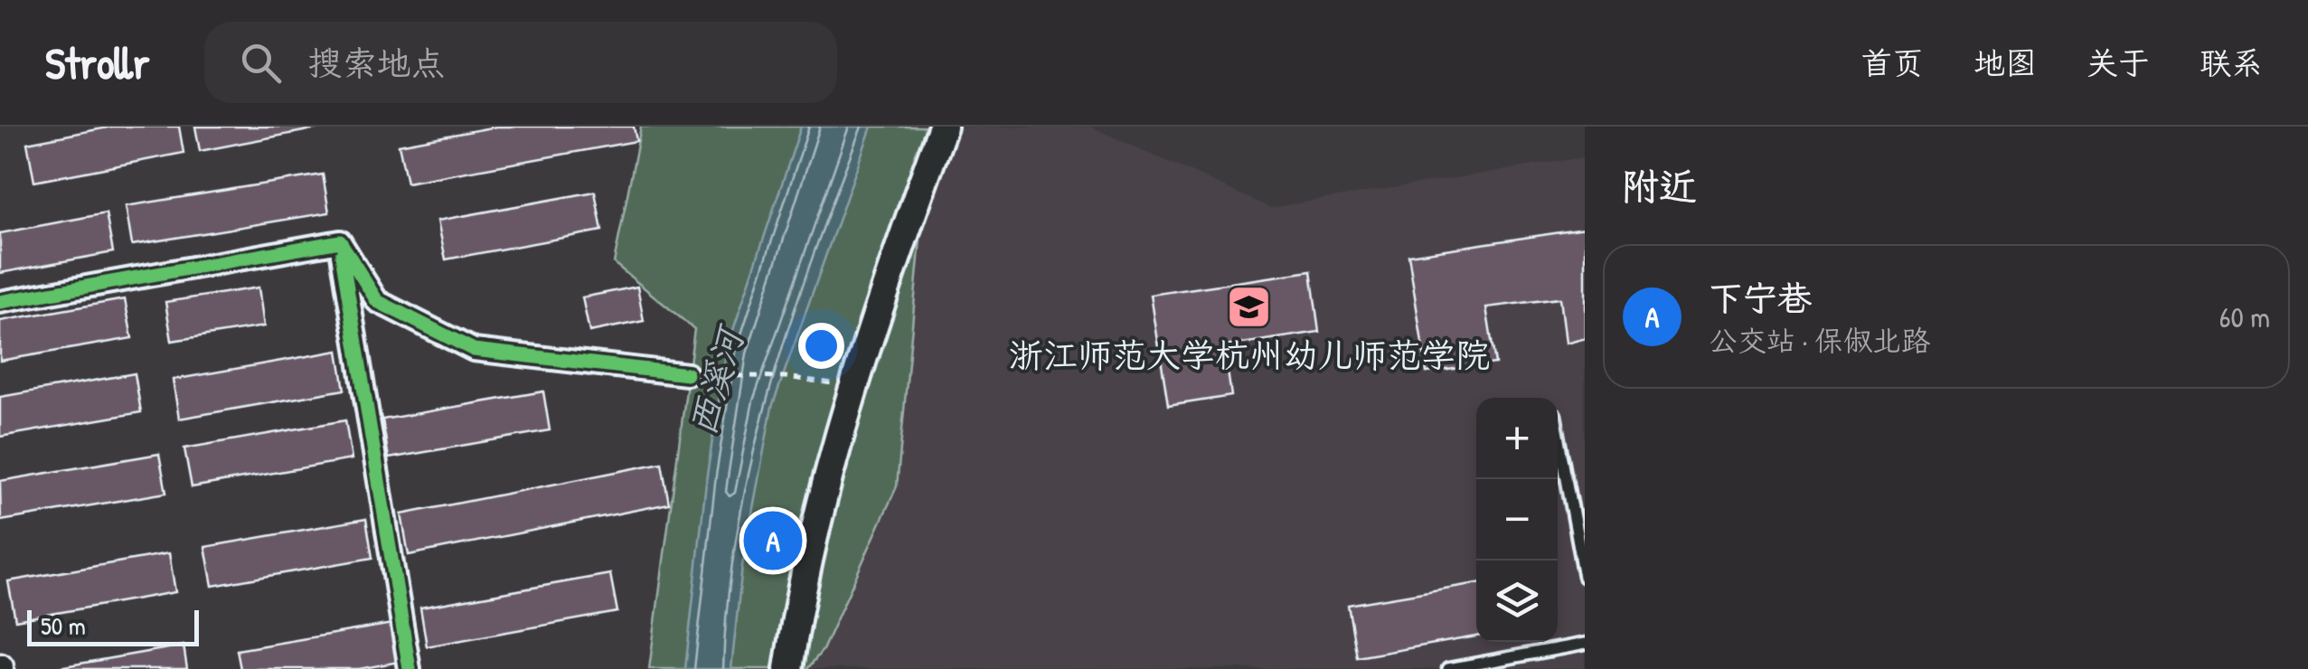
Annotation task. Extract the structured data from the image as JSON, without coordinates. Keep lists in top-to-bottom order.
{
  "water": ["西溪河"],
  "places": {
    "school or university": ["浙江师范大学杭州幼儿师范学院"]
  },
  "scale_bar": "50 m",
  "page": {
    "header": "Strollr",
    "search": "搜索地点",
    "nav": [
      "首页",
      "地图",
      "关于",
      "联系"
    ],
    "heading": "附近",
    "list": [
      {
        "mark": "A",
        "name": "下宁巷",
        "note": "公交站 · 保俶北路",
        "value": "60 m"
      }
    ],
    "map_buttons": ["+", "−"],
    "pins": "A",
    "scale": "50 m"
  }
}
